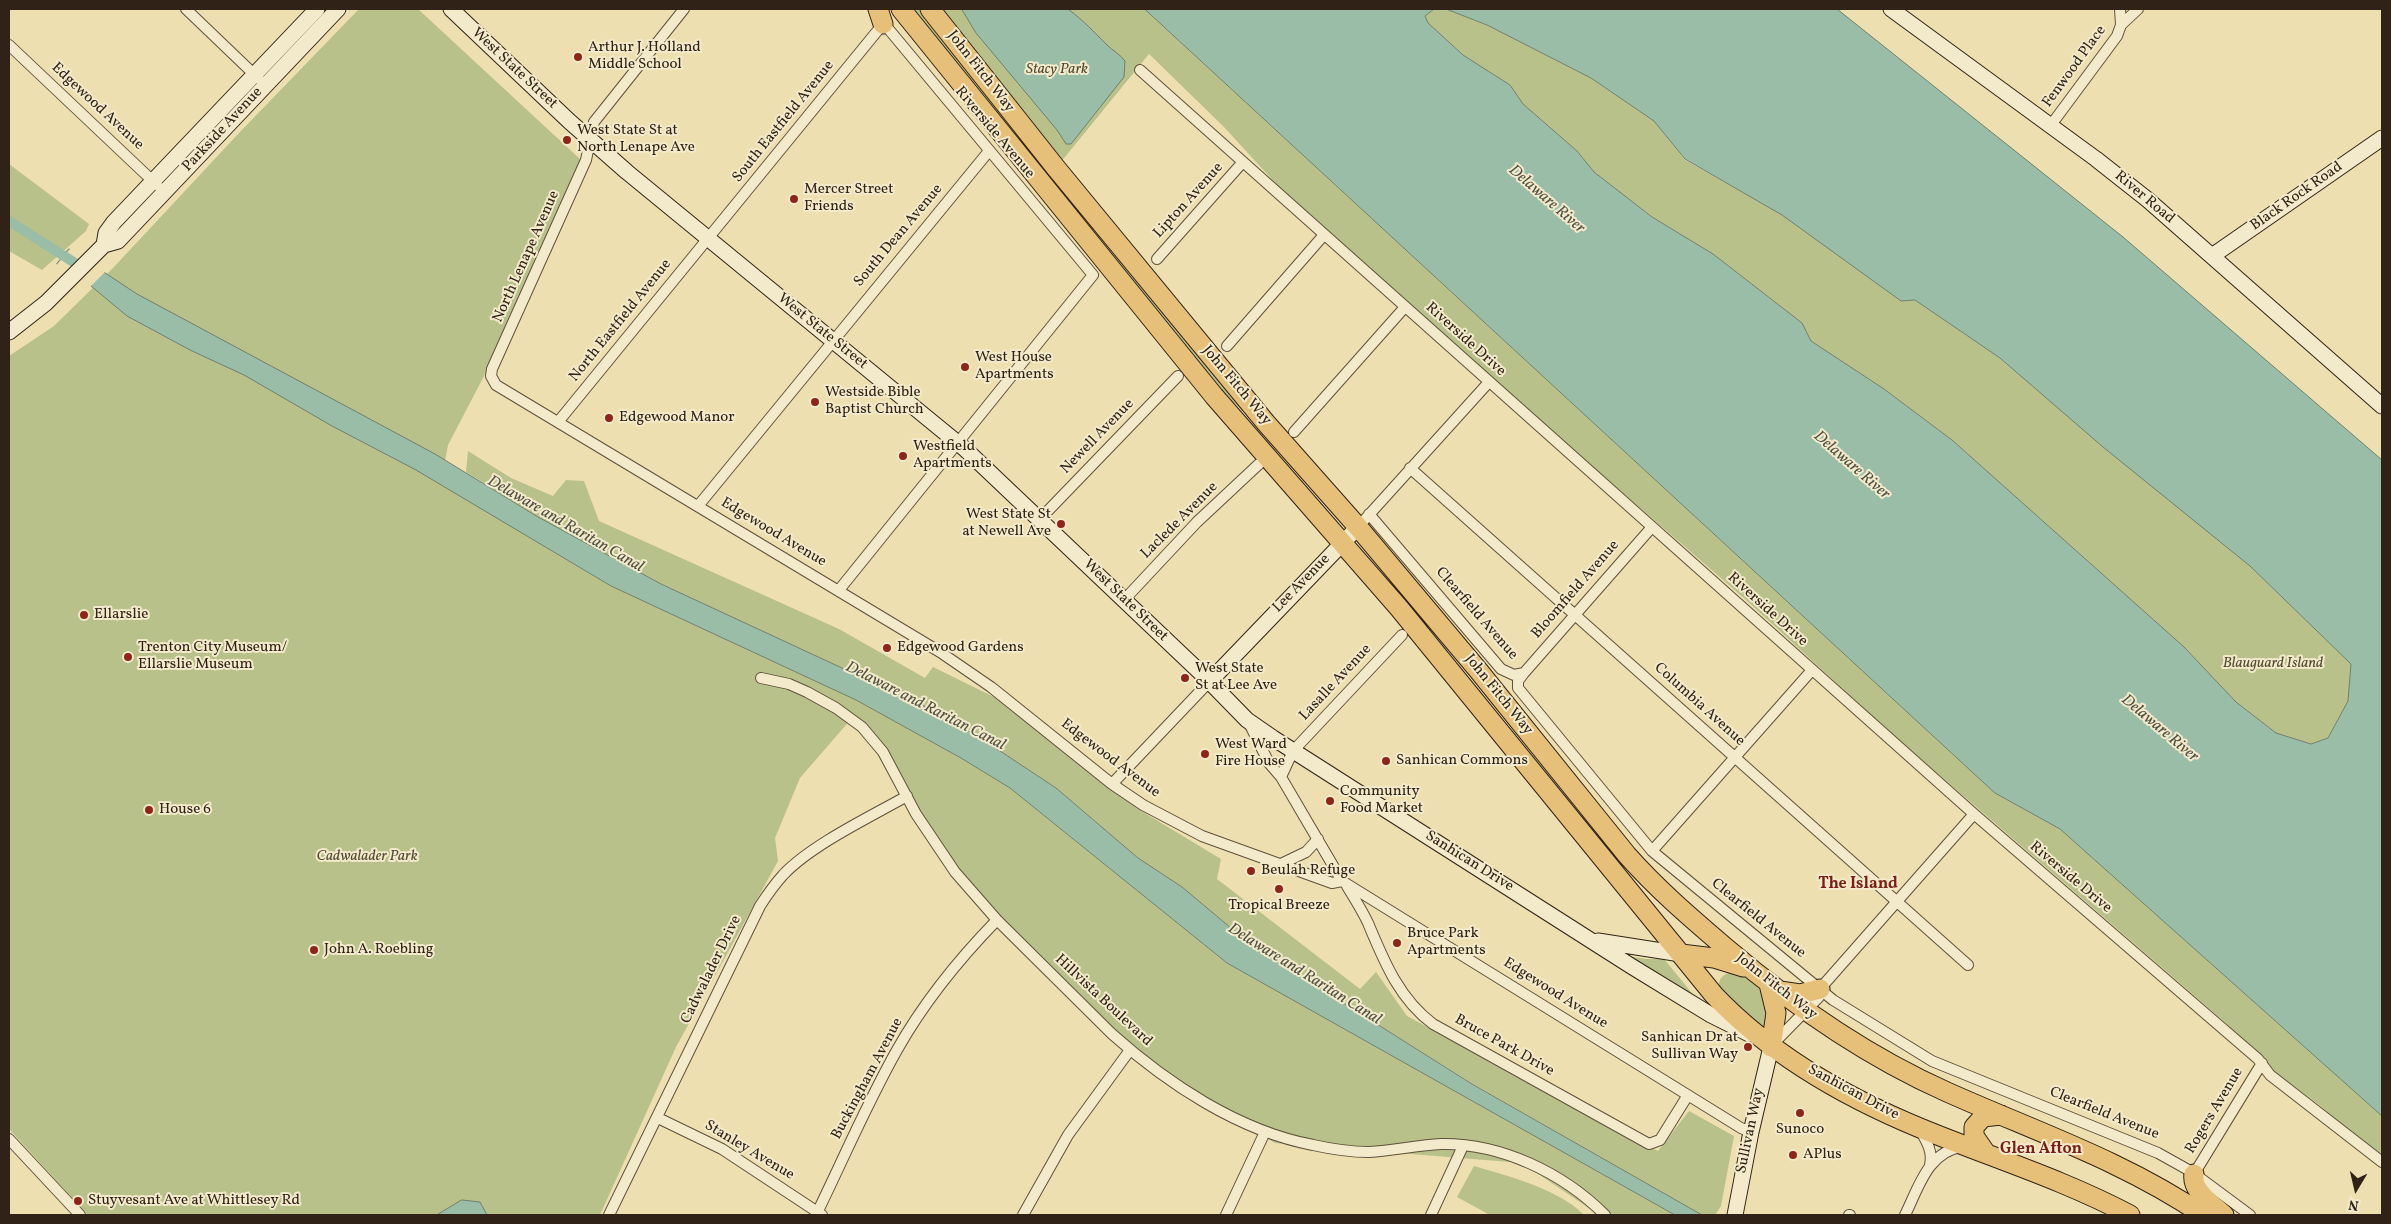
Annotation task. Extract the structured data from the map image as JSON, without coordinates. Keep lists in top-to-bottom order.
{
  "streets": {
    "highway": ["John Fitch Way", "Sanhican Drive"],
    "main road": [
      "West State Street",
      "Parkside Avenue",
      "Black Rock Road",
      "River Road",
      "Lee Avenue",
      "Sullivan Way"
    ],
    "street": [
      "Fenwood Place",
      "Edgewood Avenue",
      "South Eastfield Avenue",
      "Riverside Avenue",
      "Lipton Avenue",
      "South Dean Avenue",
      "North Lenape Avenue",
      "North Eastfield Avenue",
      "Riverside Drive",
      "Newell Avenue",
      "Laclede Avenue",
      "Bloomfield Avenue",
      "Clearfield Avenue",
      "Lasalle Avenue",
      "Columbia Avenue",
      "Cadwalader Drive",
      "Hillvista Boulevard",
      "Bruce Park Drive",
      "Buckingham Avenue",
      "Rogers Avenue",
      "Stanley Avenue"
    ]
  },
  "crossings": [
    ["Fenwood Place", "River Road"],
    ["West State Street", "Edgewood Avenue"],
    ["West State Street", "South Eastfield Avenue"],
    ["West State Street", "Riverside Avenue"],
    ["West State Street", "South Dean Avenue"],
    ["West State Street", "North Lenape Avenue"],
    ["West State Street", "North Eastfield Avenue"],
    ["West State Street", "Newell Avenue"],
    ["West State Street", "Laclede Avenue"],
    ["West State Street", "Lee Avenue"],
    ["West State Street", "Sanhican Drive"],
    ["West State Street", "Bruce Park Drive"],
    ["John Fitch Way", "Lee Avenue"],
    ["John Fitch Way", "Clearfield Avenue"],
    ["John Fitch Way", "Sanhican Drive"],
    ["John Fitch Way", "Sullivan Way"],
    ["Edgewood Avenue", "Parkside Avenue"],
    ["Edgewood Avenue", "South Dean Avenue"],
    ["Edgewood Avenue", "North Lenape Avenue"],
    ["Edgewood Avenue", "North Eastfield Avenue"],
    ["Edgewood Avenue", "Lee Avenue"],
    ["Edgewood Avenue", "Bruce Park Drive"],
    ["Edgewood Avenue", "Sullivan Way"],
    ["South Eastfield Avenue", "Riverside Avenue"],
    ["South Eastfield Avenue", "North Eastfield Avenue"],
    ["Riverside Avenue", "South Dean Avenue"],
    ["Black Rock Road", "River Road"],
    ["Lipton Avenue", "Riverside Drive"],
    ["Riverside Drive", "Lee Avenue"],
    ["Riverside Drive", "Bloomfield Avenue"],
    ["Riverside Drive", "Rogers Avenue"],
    ["Lee Avenue", "Clearfield Avenue"],
    ["Lee Avenue", "Columbia Avenue"],
    ["Bloomfield Avenue", "Clearfield Avenue"],
    ["Bloomfield Avenue", "Columbia Avenue"],
    ["Clearfield Avenue", "Rogers Avenue"],
    ["Lasalle Avenue", "Sanhican Drive"],
    ["Sanhican Drive", "Sullivan Way"],
    ["Cadwalader Drive", "Hillvista Boulevard"],
    ["Cadwalader Drive", "Stanley Avenue"],
    ["Hillvista Boulevard", "Buckingham Avenue"],
    ["Buckingham Avenue", "Stanley Avenue"]
  ],
  "districts": ["The Island", "Glen Afton"],
  "water": ["Delaware River", "Delaware and Raritan Canal"],
  "parks": ["Stacy Park", "Blauguard Island", "Cadwalader Park"],
  "places": [
    "Arthur J. Holland Middle School",
    "West State St at North Lenape Ave",
    "Mercer Street Friends",
    "West House Apartments",
    "Westside Bible Baptist Church",
    "Edgewood Manor",
    "Westfield Apartments",
    "West State St at Newell Ave",
    "Ellarslie",
    "Edgewood Gardens",
    "Trenton City Museum/ Ellarslie Museum",
    "West State St at Lee Ave",
    "West Ward Fire House",
    "Sanhican Commons",
    "Community Food Market",
    "House 6",
    "Beulah Refuge",
    "Tropical Breeze",
    "Bruce Park Apartments",
    "John A. Roebling",
    "Sanhican Dr at Sullivan Way",
    "Sunoco",
    "APlus",
    "Stuyvesant Ave at Whittlesey Rd"
  ],
  "north": "bottom"
}
